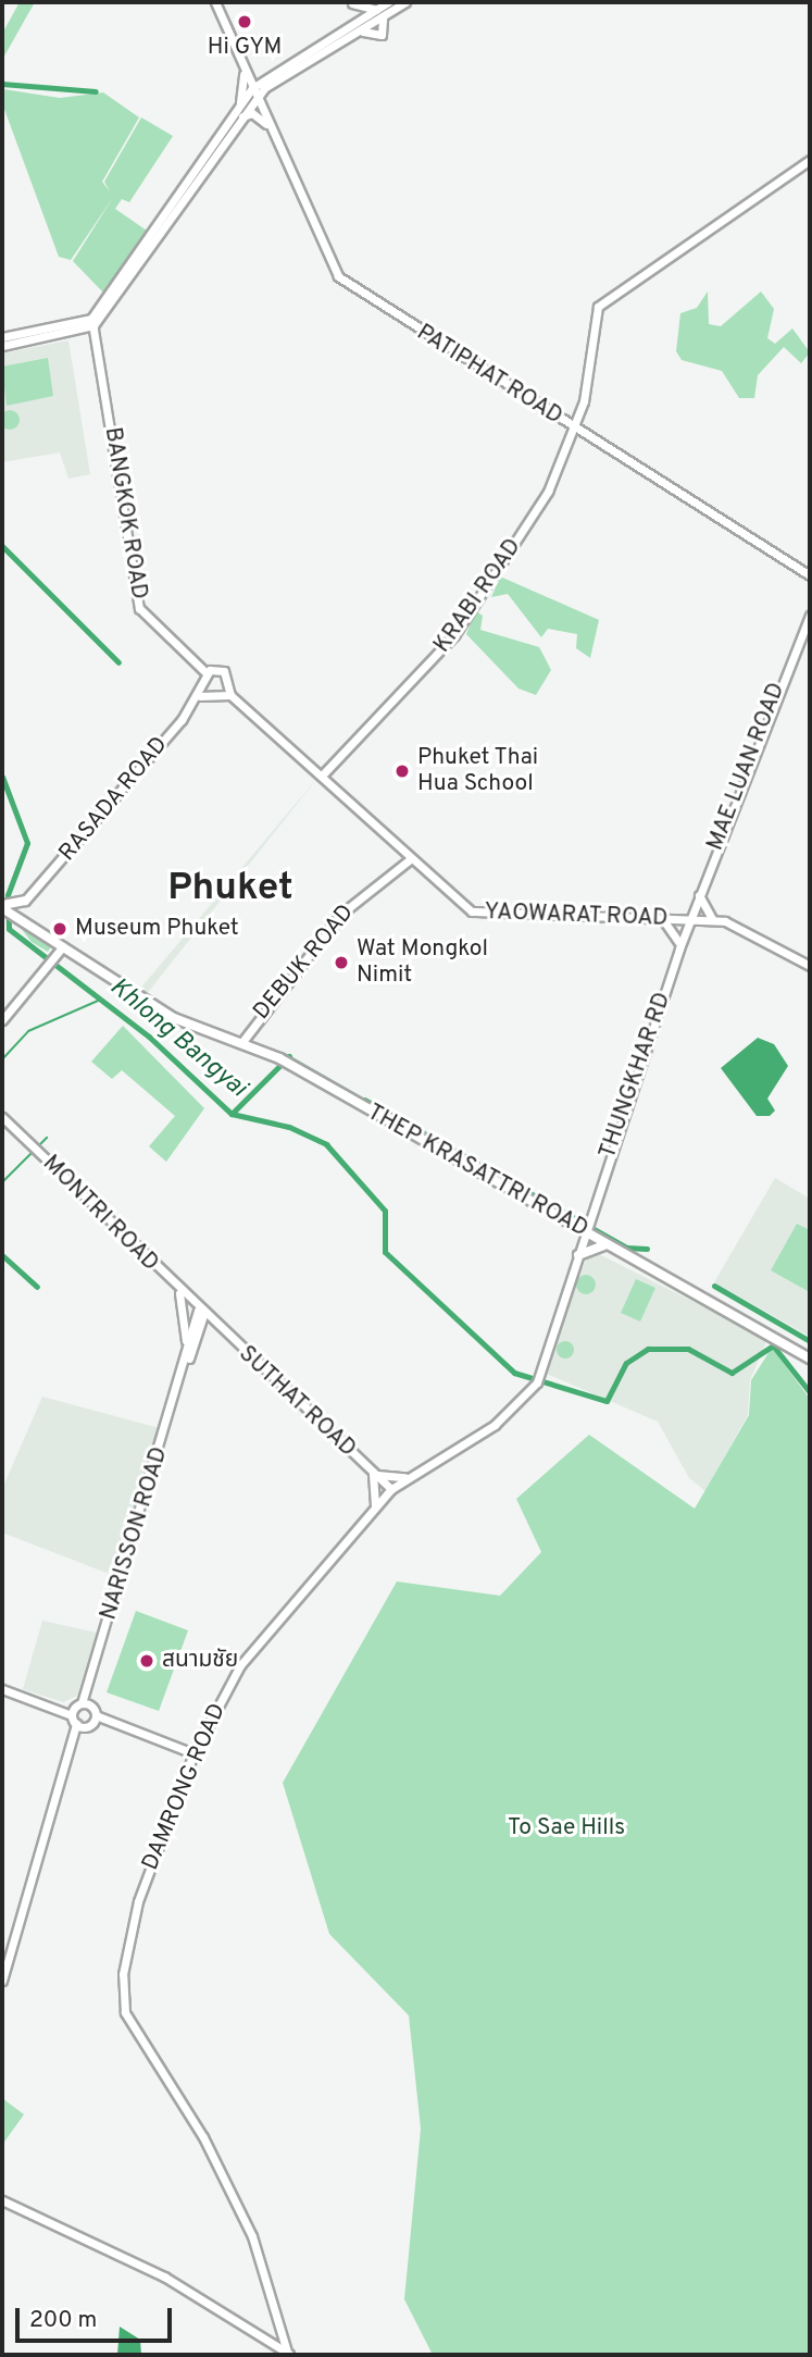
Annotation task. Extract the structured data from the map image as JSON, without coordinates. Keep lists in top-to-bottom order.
{
  "streets": {
    "main road": ["RASADA ROAD", "THEP KRASATTRI ROAD"],
    "street": [
      "PATIPHAT ROAD",
      "BANGKOK ROAD",
      "KRABI ROAD",
      "MAE LUAN ROAD",
      "YAOWARAT ROAD",
      "DEBUK ROAD",
      "THUNGKHAR RD",
      "MONTRI ROAD",
      "SUTHAT ROAD",
      "NARISSON ROAD",
      "DAMRONG ROAD"
    ]
  },
  "crossings": [
    ["PATIPHAT ROAD", "KRABI ROAD"],
    ["BANGKOK ROAD", "YAOWARAT ROAD"],
    ["KRABI ROAD", "YAOWARAT ROAD"],
    ["MAE LUAN ROAD", "YAOWARAT ROAD"],
    ["MAE LUAN ROAD", "THUNGKHAR RD"],
    ["RASADA ROAD", "THEP KRASATTRI ROAD"],
    ["YAOWARAT ROAD", "DEBUK ROAD"],
    ["YAOWARAT ROAD", "THUNGKHAR RD"],
    ["DEBUK ROAD", "THEP KRASATTRI ROAD"],
    ["THUNGKHAR RD", "THEP KRASATTRI ROAD"],
    ["THUNGKHAR RD", "DAMRONG ROAD"],
    ["THEP KRASATTRI ROAD", "DAMRONG ROAD"],
    ["MONTRI ROAD", "SUTHAT ROAD"],
    ["MONTRI ROAD", "NARISSON ROAD"],
    ["SUTHAT ROAD", "NARISSON ROAD"],
    ["SUTHAT ROAD", "DAMRONG ROAD"]
  ],
  "districts": ["Phuket"],
  "water": ["Khlong Bangyai"],
  "parks": ["To Sae Hills"],
  "places": [
    "Hi GYM",
    "Phuket Thai Hua School",
    "Museum Phuket",
    "Wat Mongkol Nimit",
    "สนามชัย"
  ],
  "scale_bar": "200 m"
}
